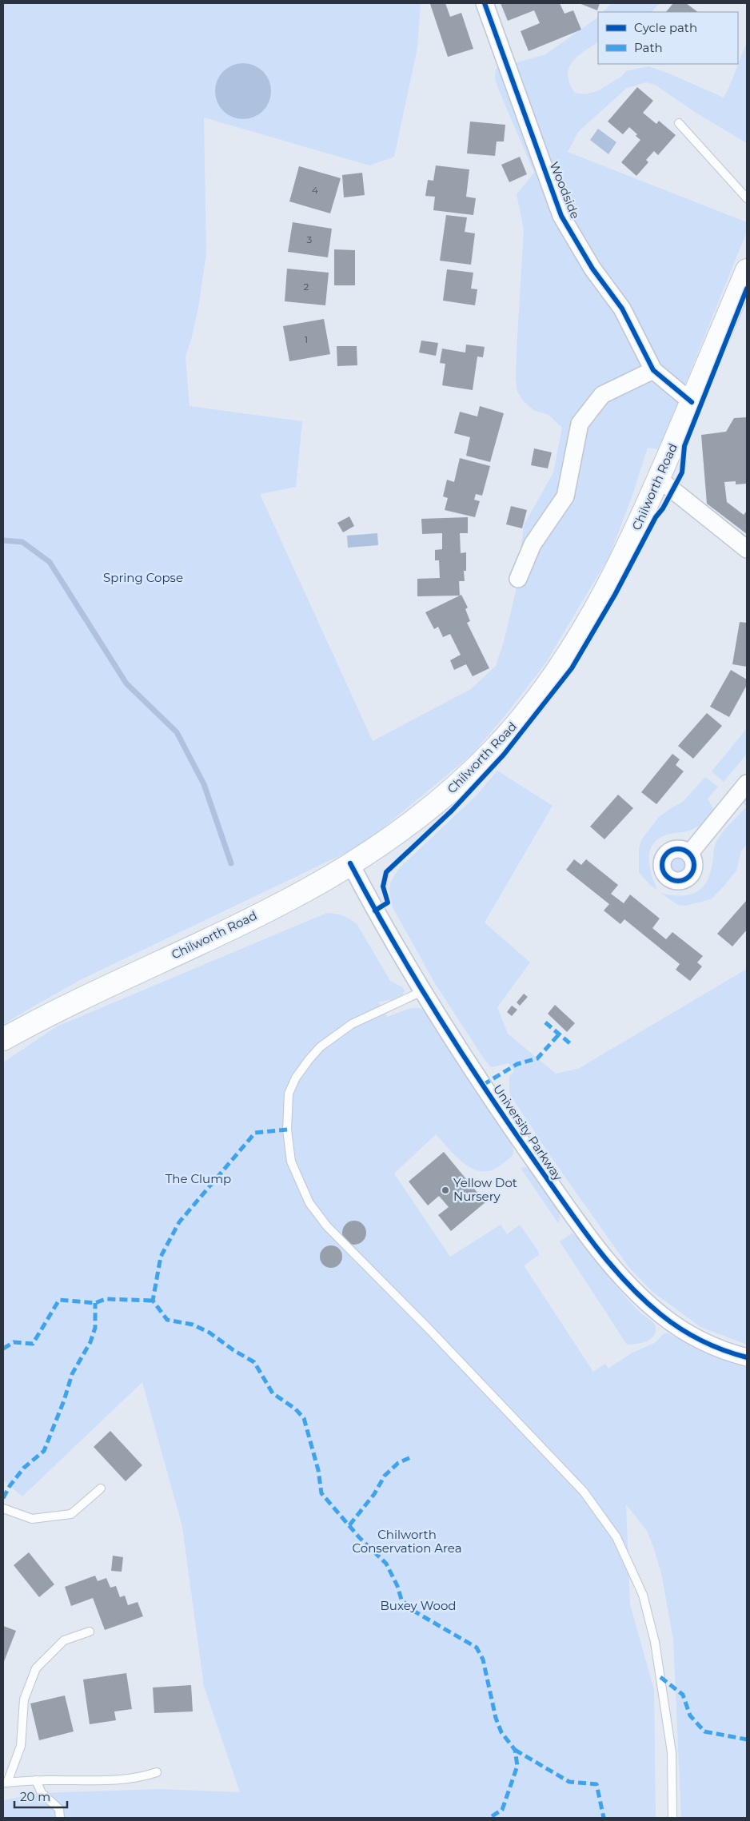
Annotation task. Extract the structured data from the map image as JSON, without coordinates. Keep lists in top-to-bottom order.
{
  "streets": {
    "main road": ["Chilworth Road"],
    "street": ["Woodside", "University Parkway"]
  },
  "crossings": [
    ["Woodside", "Chilworth Road"],
    ["Chilworth Road", "University Parkway"]
  ],
  "parks": [
    "Spring Copse",
    "The Clump",
    "Chilworth Conservation Area",
    "Buxey Wood"
  ],
  "places": ["Yellow Dot Nursery"],
  "house_numbers": [
    "4",
    "3",
    "2",
    "1"
  ],
  "legend": ["Cycle path", "Path"],
  "scale_bar": "20 m"
}
